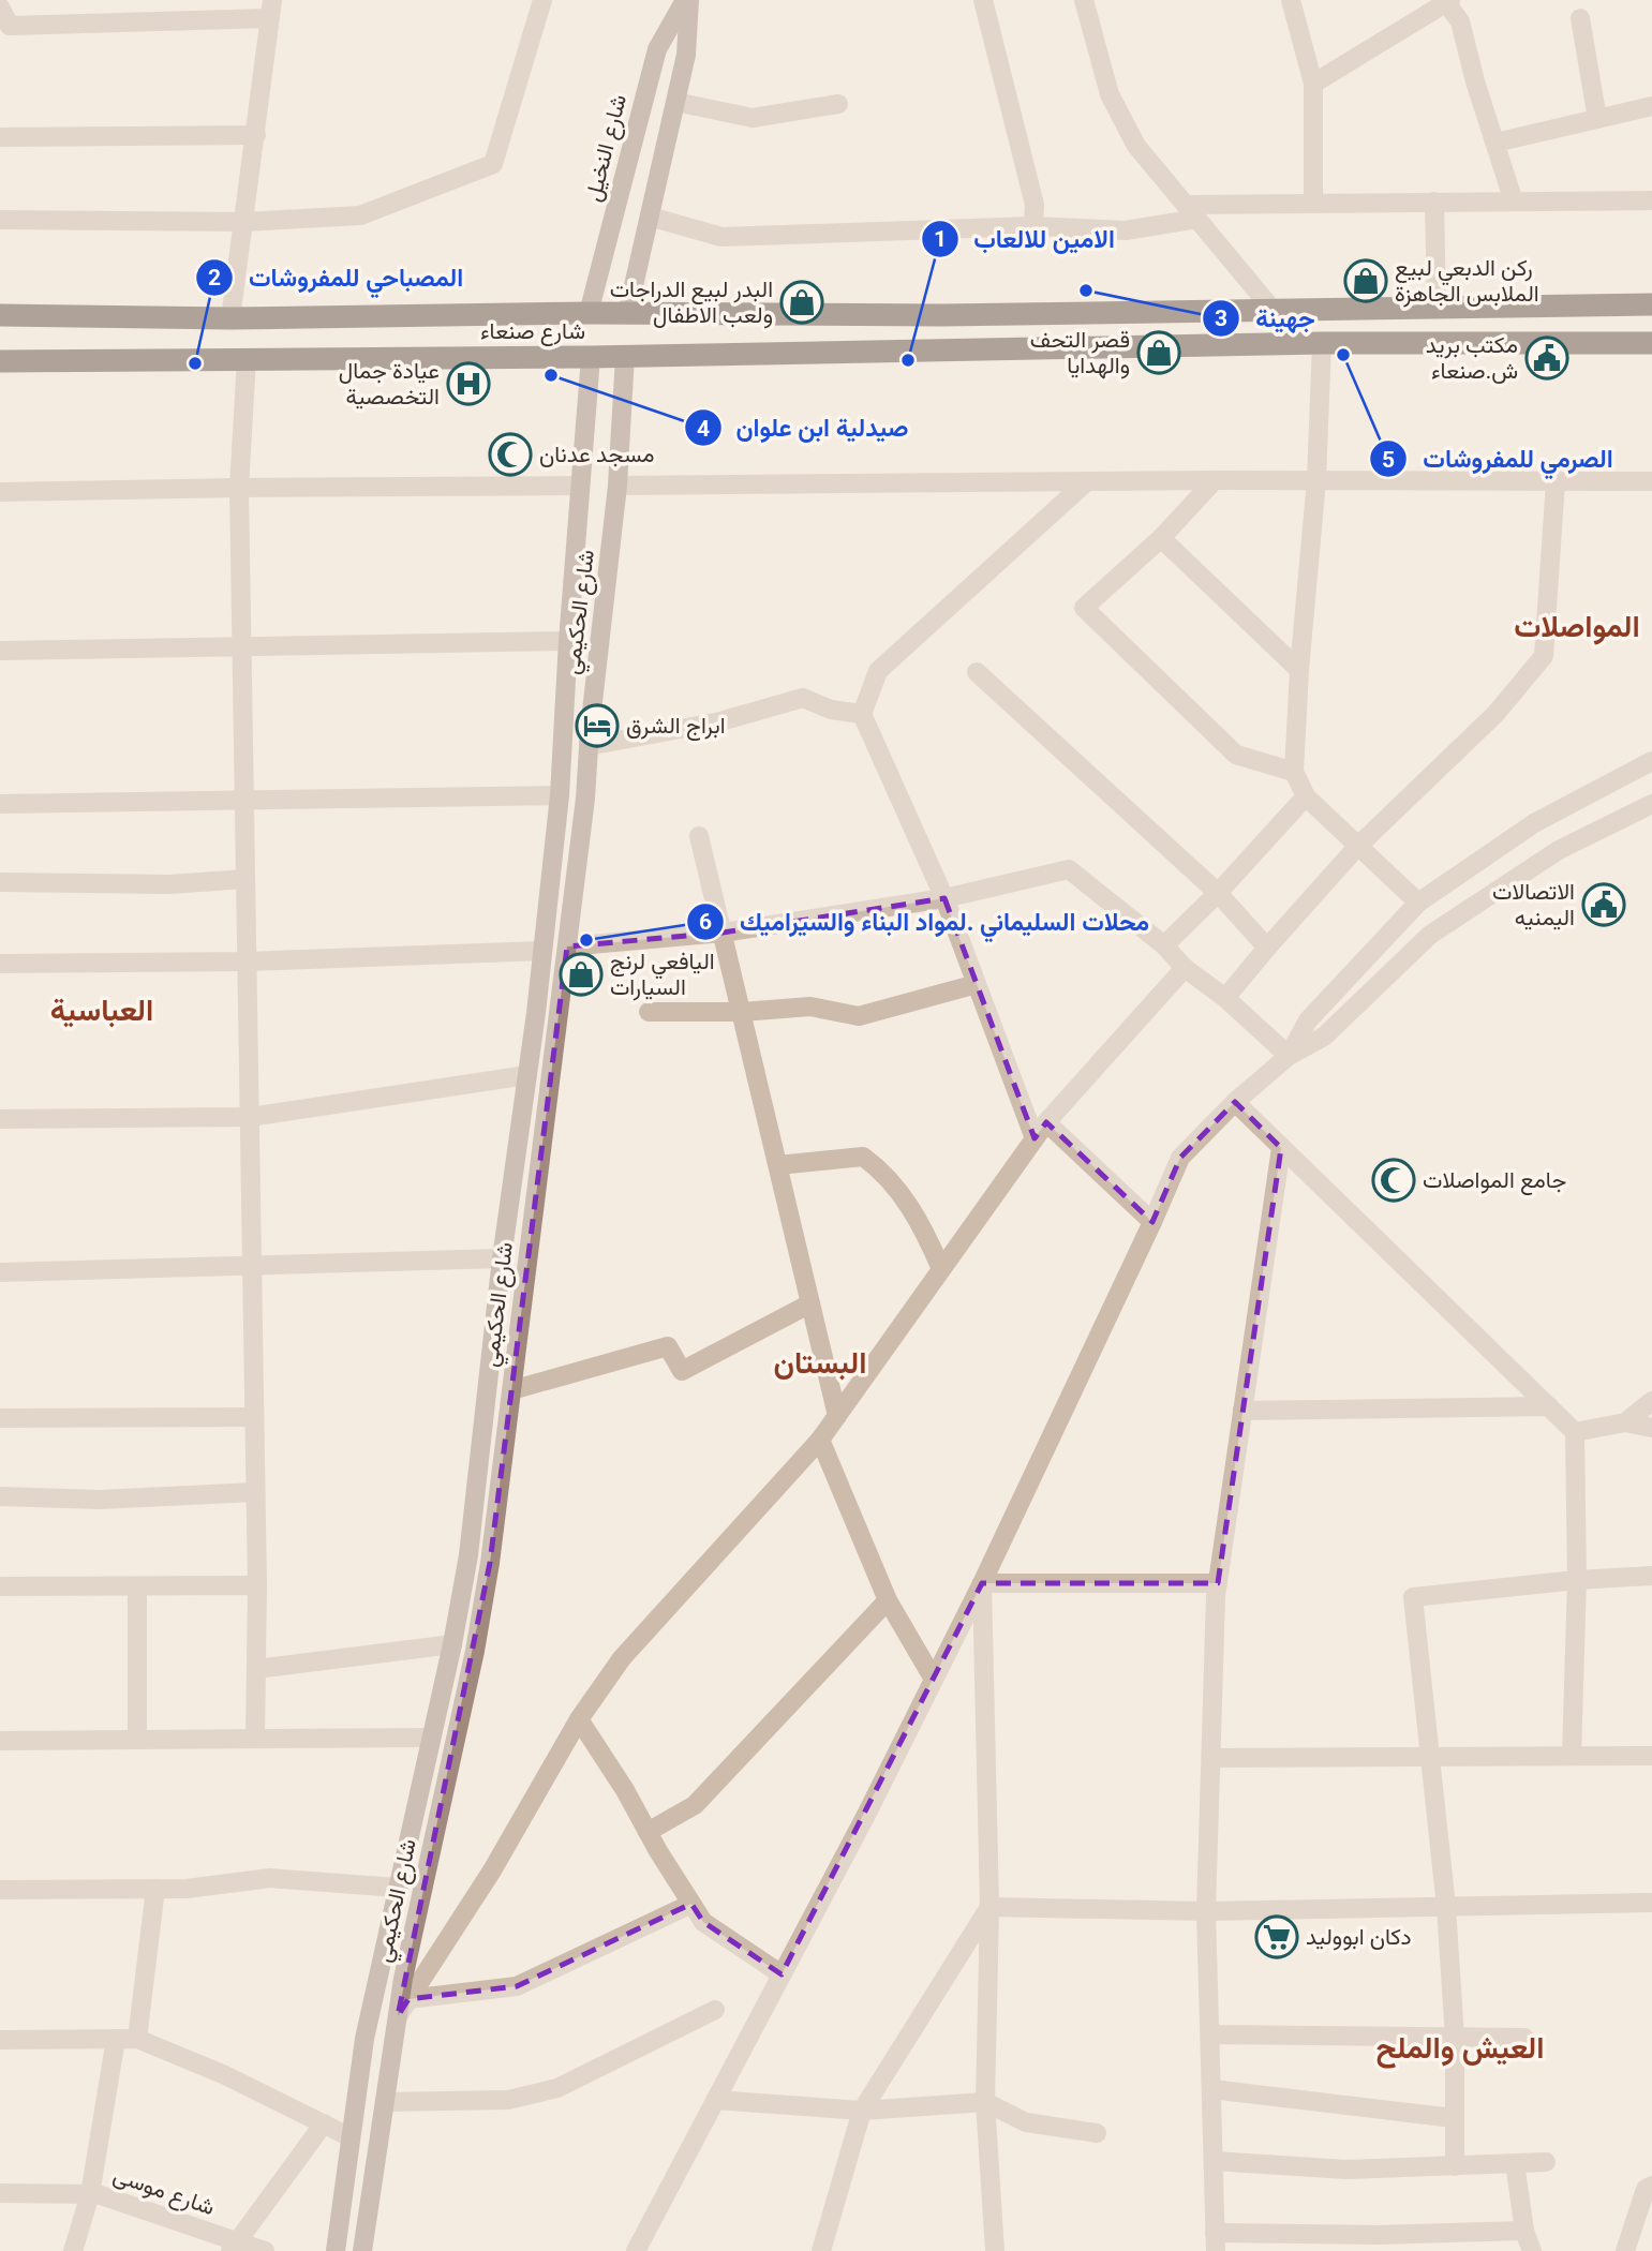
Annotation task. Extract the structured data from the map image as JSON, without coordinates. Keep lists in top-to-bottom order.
{
  "streets": {
    "highway": ["شارع صنعاء"],
    "street": ["شارع النخيل", "شارع الحكيمي", "شارع موسى"]
  },
  "crossings": [
    ["شارع النخيل", "شارع صنعاء"],
    ["شارع صنعاء", "شارع الحكيمي"]
  ],
  "districts": [
    "المواصلات",
    "العباسية",
    "البستان",
    "العيش والملح"
  ],
  "places": {
    "shop": [
      "ركن الدبعي لبيع الملابس الجاهزة",
      "البدر لبيع الدراجات ولعب الاطفال",
      "قصر التحف والهدايا",
      "اليافعي لرنج السيارات"
    ],
    "other": [
      "جهينة",
      "الصرمي للمفروشات",
      "الامين للالعاب",
      "المصباحي للمفروشات",
      "صيدلية ابن علوان",
      "محلات السليماني .لمواد البناء والسيراميك"
    ],
    "public building": ["مكتب بريد ش.صنعاء", "الاتصالات اليمنيه"],
    "hospital": ["عيادة جمال التخصصية"],
    "mosque": ["مسجد عدنان", "جامع المواصلات"],
    "hotel": ["ابراج الشرق"],
    "supermarket": ["دكان ابووليد"]
  }
}
